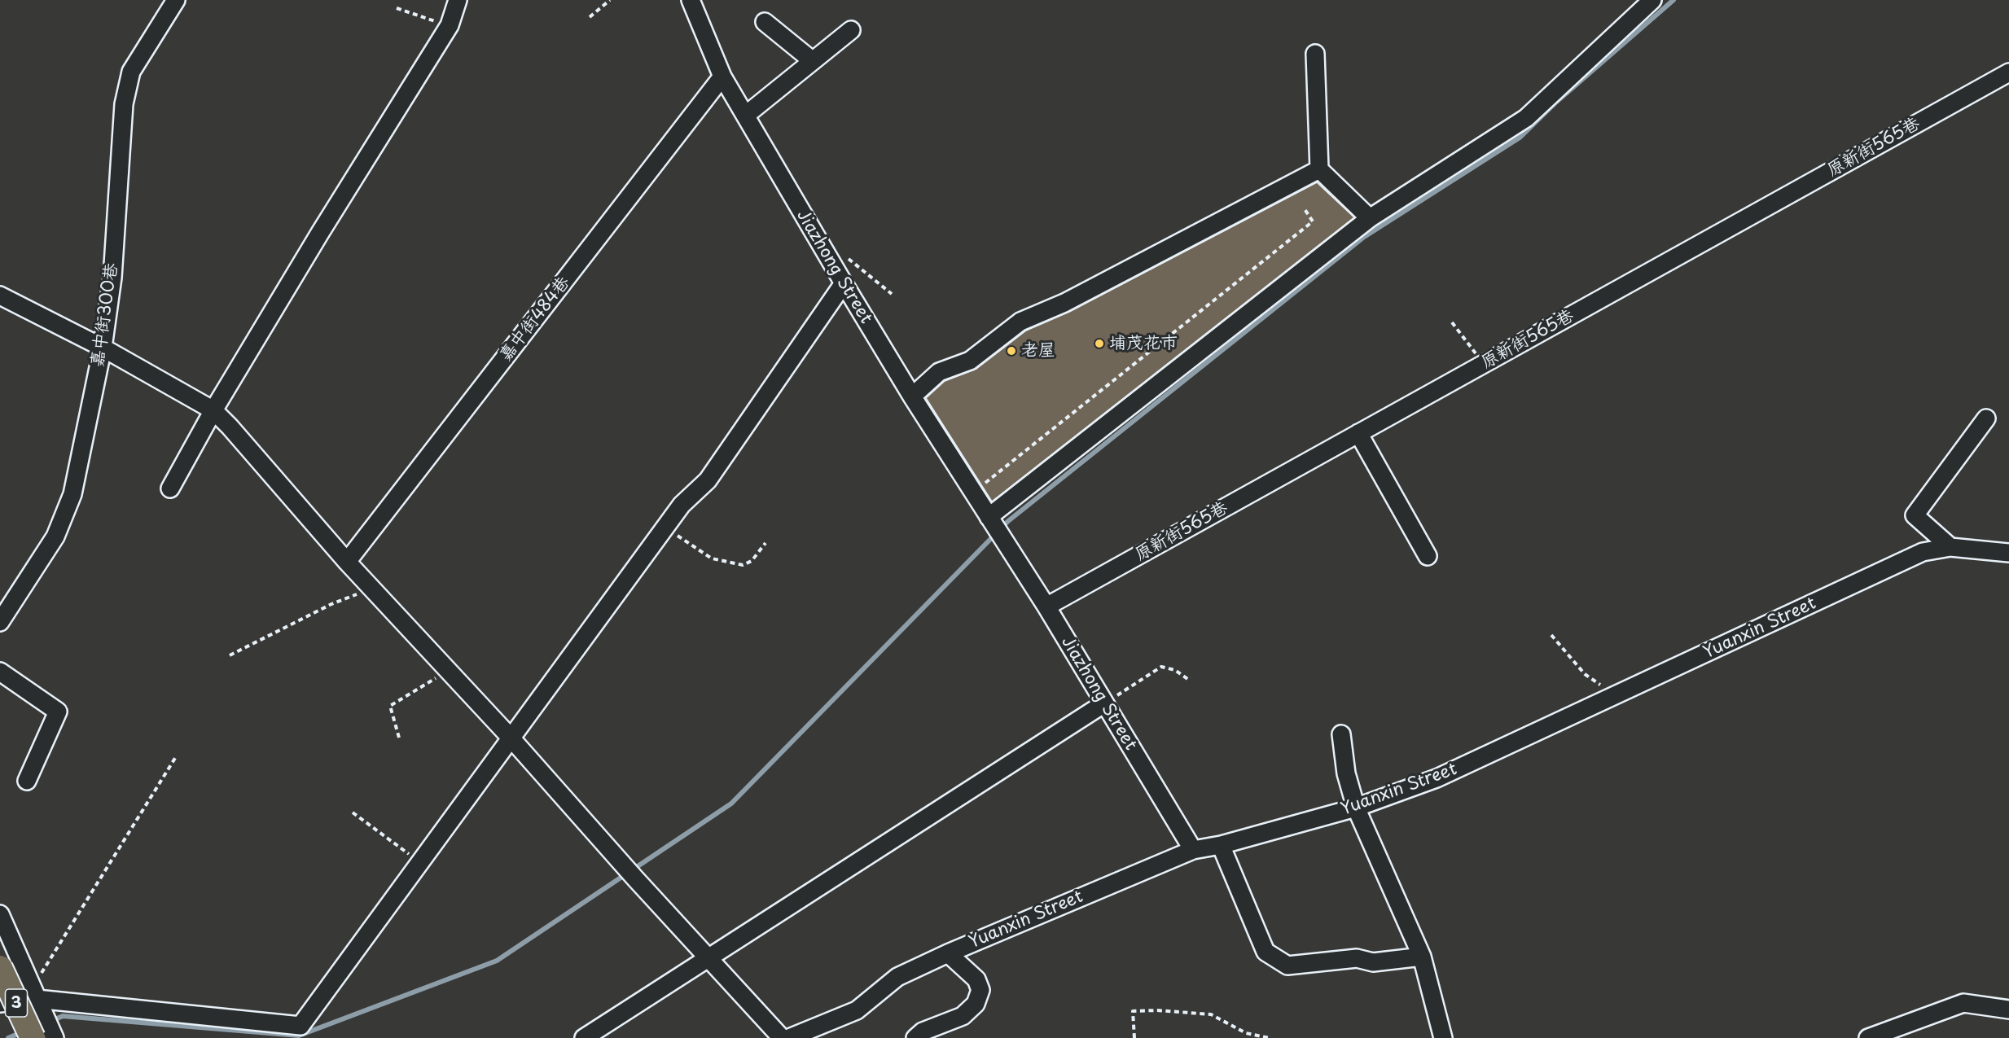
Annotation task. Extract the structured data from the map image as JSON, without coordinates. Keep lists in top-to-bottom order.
{
  "streets": {
    "highway": ["3"],
    "street": [
      "原新街565巷",
      "Jiazhong Street",
      "嘉中街300巷",
      "嘉中街484巷",
      "Yuanxin Street"
    ]
  },
  "crossings": [
    ["原新街565巷", "Jiazhong Street"],
    ["Jiazhong Street", "嘉中街484巷"],
    ["Jiazhong Street", "Yuanxin Street"]
  ],
  "places": ["埔茂花市", "老屋"]
}
